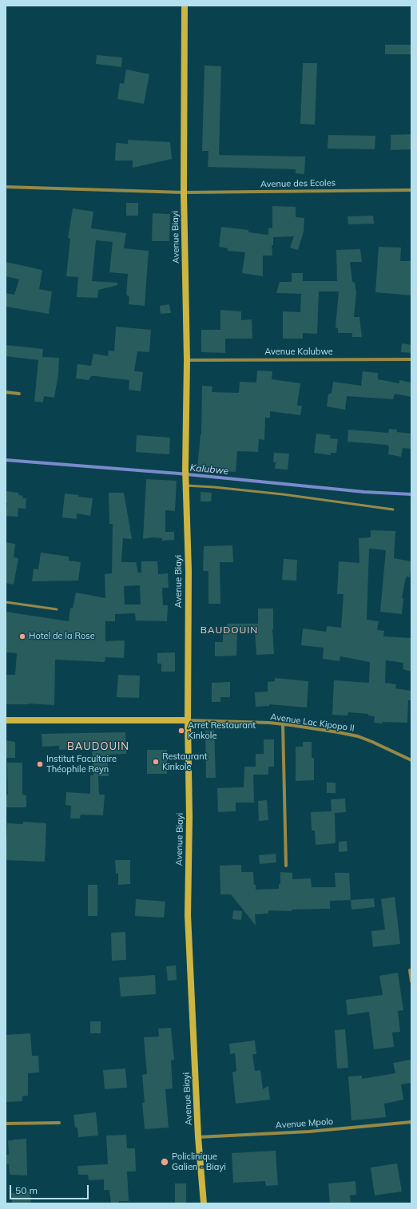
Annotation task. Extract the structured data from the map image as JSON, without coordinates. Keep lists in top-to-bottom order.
{
  "streets": {
    "street": [
      "Avenue des Ecoles",
      "Avenue Biayi",
      "Avenue Kalubwe",
      "Avenue Lac Kipopo II",
      "Avenue Mpolo"
    ]
  },
  "crossings": [
    ["Avenue des Ecoles", "Avenue Biayi"],
    ["Avenue Biayi", "Avenue Kalubwe"],
    ["Avenue Biayi", "Avenue Lac Kipopo II"],
    ["Avenue Biayi", "Avenue Mpolo"]
  ],
  "districts": ["BAUDOUIN", "BAUDOUIN"],
  "water": ["Kalubwe"],
  "places": [
    "Hotel de la Rose",
    "Arret Restaurant Kinkole",
    "Restaurant Kinkole",
    "Institut Facultaire Théophile Reyn",
    "Policlinique Galien - Biayi"
  ],
  "scale_bar": "50 m"
}
